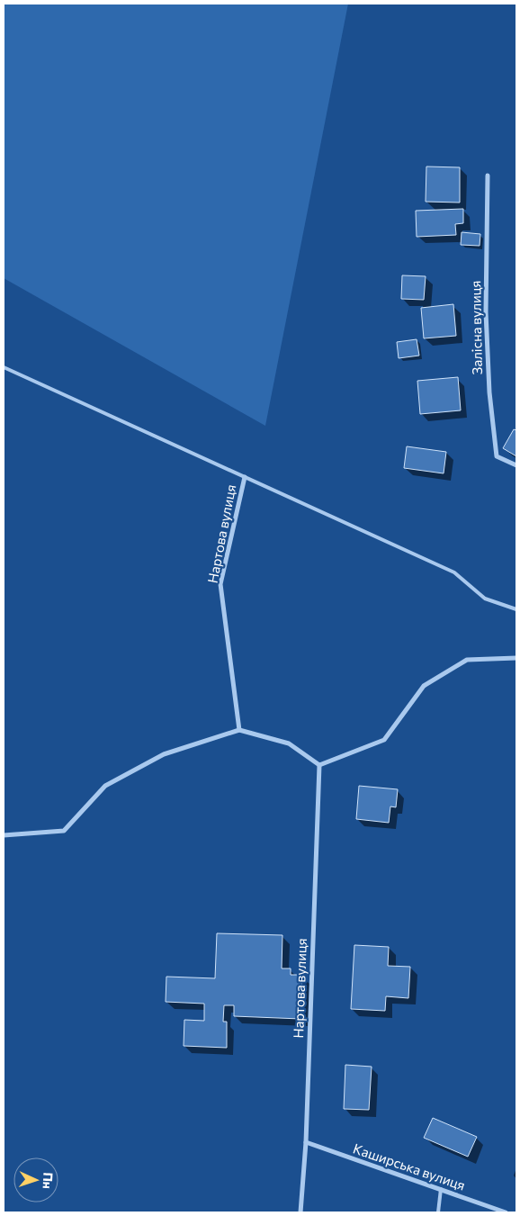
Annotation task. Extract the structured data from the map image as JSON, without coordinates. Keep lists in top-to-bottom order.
{
  "streets": {
    "street": ["Залісна вулиця", "Нартова вулиця", "Каширська вулиця"]
  },
  "crossings": [
    ["Нартова вулиця", "Каширська вулиця"]
  ],
  "north": "right"
}
